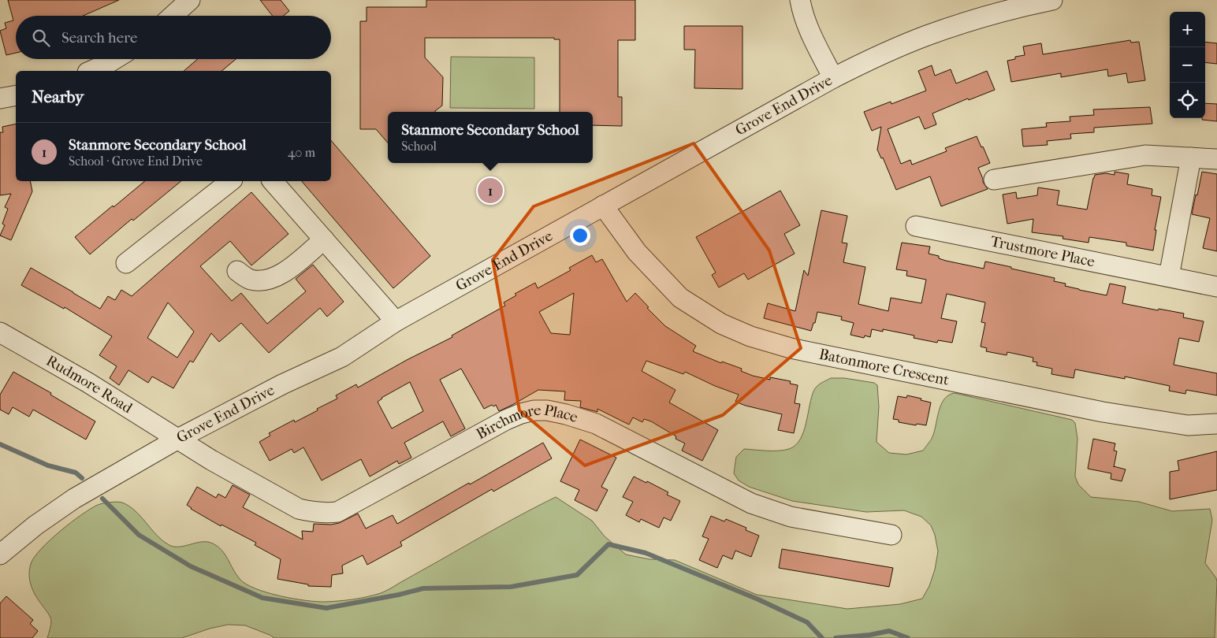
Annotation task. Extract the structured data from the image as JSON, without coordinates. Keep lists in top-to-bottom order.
{
  "streets": {
    "street": [
      "Grove End Drive",
      "Trustmore Place",
      "Batonmore Crescent",
      "Rudmore Road",
      "Birchmore Place"
    ]
  },
  "crossings": [
    ["Grove End Drive", "Batonmore Crescent"],
    ["Grove End Drive", "Rudmore Road"],
    ["Grove End Drive", "Birchmore Place"],
    ["Rudmore Road", "Birchmore Place"]
  ],
  "page": {
    "map_buttons": ["+", "−"],
    "search": "Search here",
    "heading": "Nearby",
    "popup": ["Stanmore Secondary School", "School"],
    "list": [
      {
        "mark": "1",
        "name": "Stanmore Secondary School",
        "note": "School · Grove End Drive",
        "value": "40 m"
      }
    ],
    "pins": "1"
  }
}
